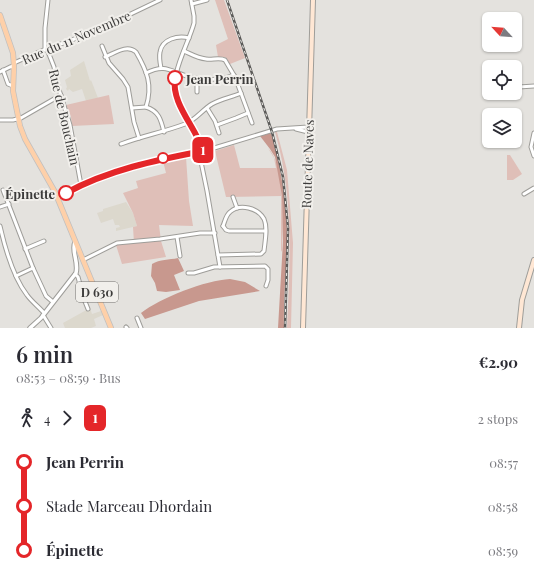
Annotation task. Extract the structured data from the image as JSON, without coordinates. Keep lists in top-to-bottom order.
{
  "streets": {
    "main road": ["Route de Naves", "D 630"],
    "street": ["Rue du 11 Novembre", "Rue de Bouchain"]
  },
  "crossings": [
    ["Rue du 11 Novembre", "Rue de Bouchain"],
    ["Rue du 11 Novembre", "D 630"]
  ],
  "places": ["Jean Perrin", "Épinette"],
  "lines": ["bus line 1"],
  "north": "top left",
  "page": {
    "on_map": "1",
    "heading": ["6 min", "08:53 – 08:59 · Bus", "€2.90"],
    "legs": ["4", "1", "2 stops"],
    "list": [
      {
        "name": "Jean Perrin",
        "value": "08:57"
      },
      {
        "name": "Stade Marceau Dhordain",
        "value": "08:58"
      },
      {
        "name": "Épinette",
        "value": "08:59"
      }
    ]
  }
}
